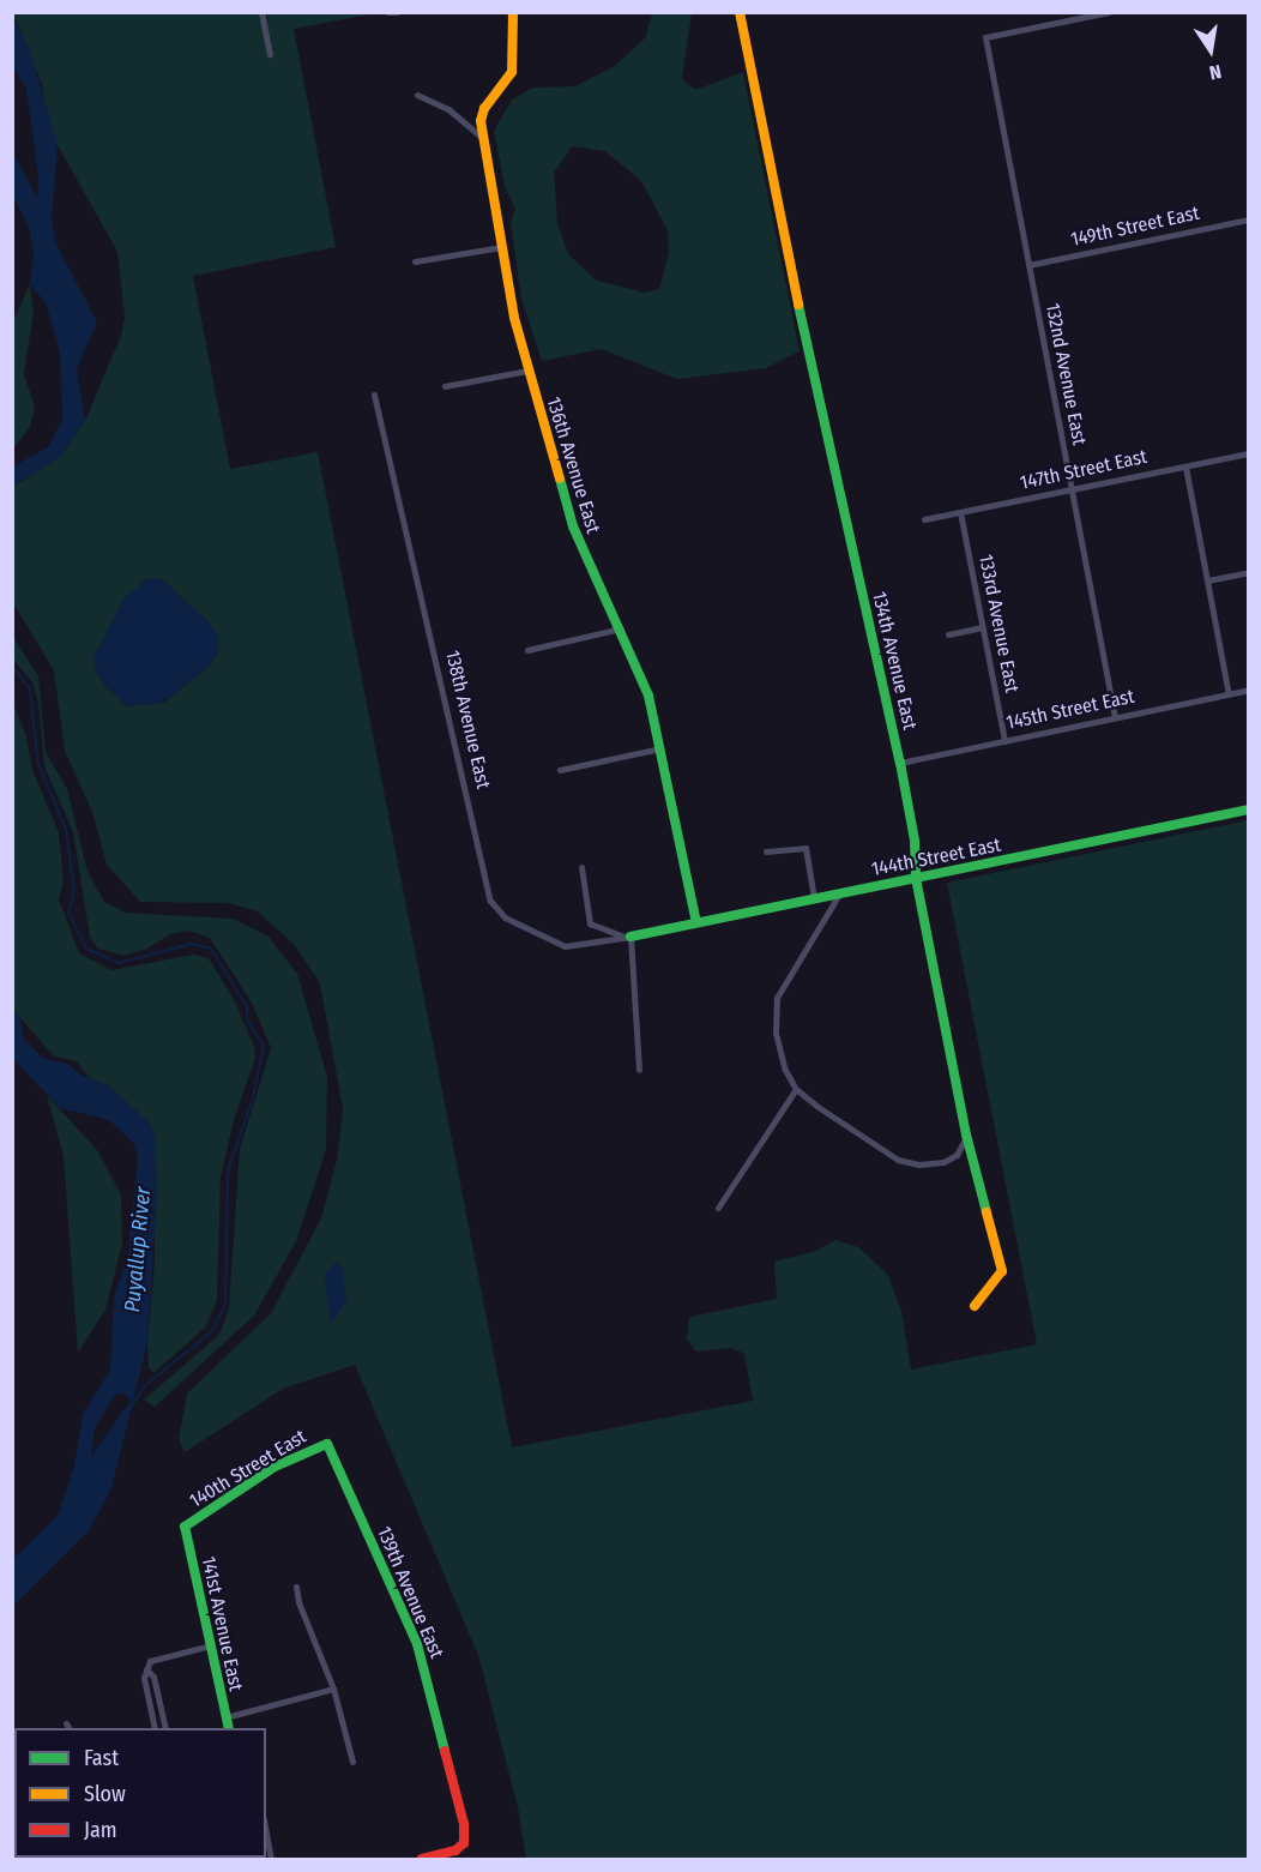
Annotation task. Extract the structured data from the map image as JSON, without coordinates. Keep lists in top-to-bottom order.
{
  "streets": {
    "street": [
      "149th Street East",
      "132nd Avenue East",
      "136th Avenue East",
      "147th Street East",
      "133rd Avenue East",
      "134th Avenue East",
      "145th Street East",
      "138th Avenue East",
      "144th Street East",
      "140th Street East",
      "139th Avenue East",
      "141st Avenue East"
    ]
  },
  "crossings": [
    ["149th Street East", "132nd Avenue East"],
    ["132nd Avenue East", "147th Street East"],
    ["132nd Avenue East", "145th Street East"],
    ["136th Avenue East", "144th Street East"],
    ["147th Street East", "133rd Avenue East"],
    ["133rd Avenue East", "145th Street East"],
    ["134th Avenue East", "145th Street East"],
    ["134th Avenue East", "144th Street East"],
    ["138th Avenue East", "144th Street East"],
    ["140th Street East", "139th Avenue East"],
    ["140th Street East", "141st Avenue East"]
  ],
  "water": ["Puyallup River"],
  "legend": ["Fast", "Slow", "Jam"],
  "north": "bottom"
}
